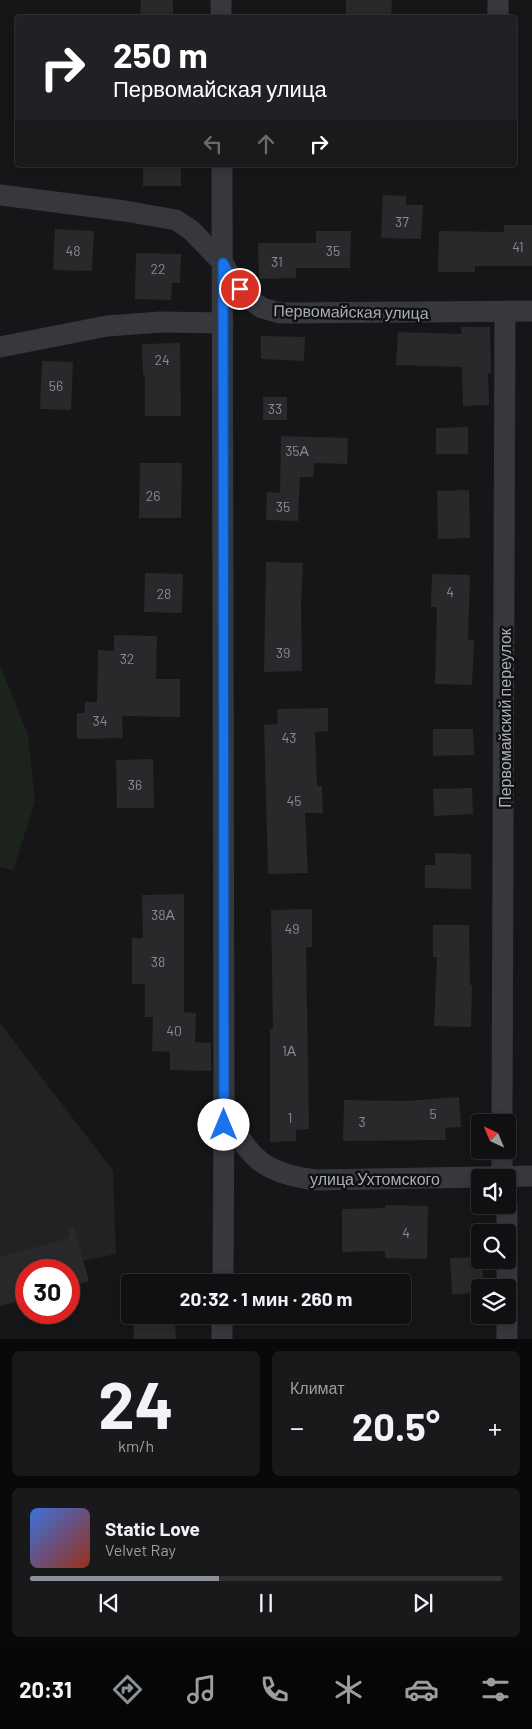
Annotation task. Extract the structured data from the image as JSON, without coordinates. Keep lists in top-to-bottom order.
{
  "streets": {
    "street": ["Первомайская улица", "Первомайский переулок", "улица Ухтомского"]
  },
  "crossings": [
    ["Первомайская улица", "Первомайский переулок"]
  ],
  "house_numbers": [
    "37",
    "41",
    "48",
    "35",
    "31",
    "22",
    "24",
    "56",
    "33",
    "35А",
    "26",
    "35",
    "4",
    "28",
    "39",
    "32",
    "34",
    "43",
    "36",
    "45",
    "38А",
    "49",
    "38",
    "40",
    "1А",
    "5",
    "1",
    "3",
    "4"
  ],
  "north": "top left",
  "page": {
    "turn": ["250 m", "Первомайская улица"],
    "limit": "30",
    "trip": "20:32 · 1 мин · 260 m",
    "tile": [
      ["24", "km/h"],
      "Климат"
    ],
    "heat": ["−", "20.5°", "+"],
    "song": ["Static Love", "Velvet Ray"],
    "tabs": "20:31"
  }
}
